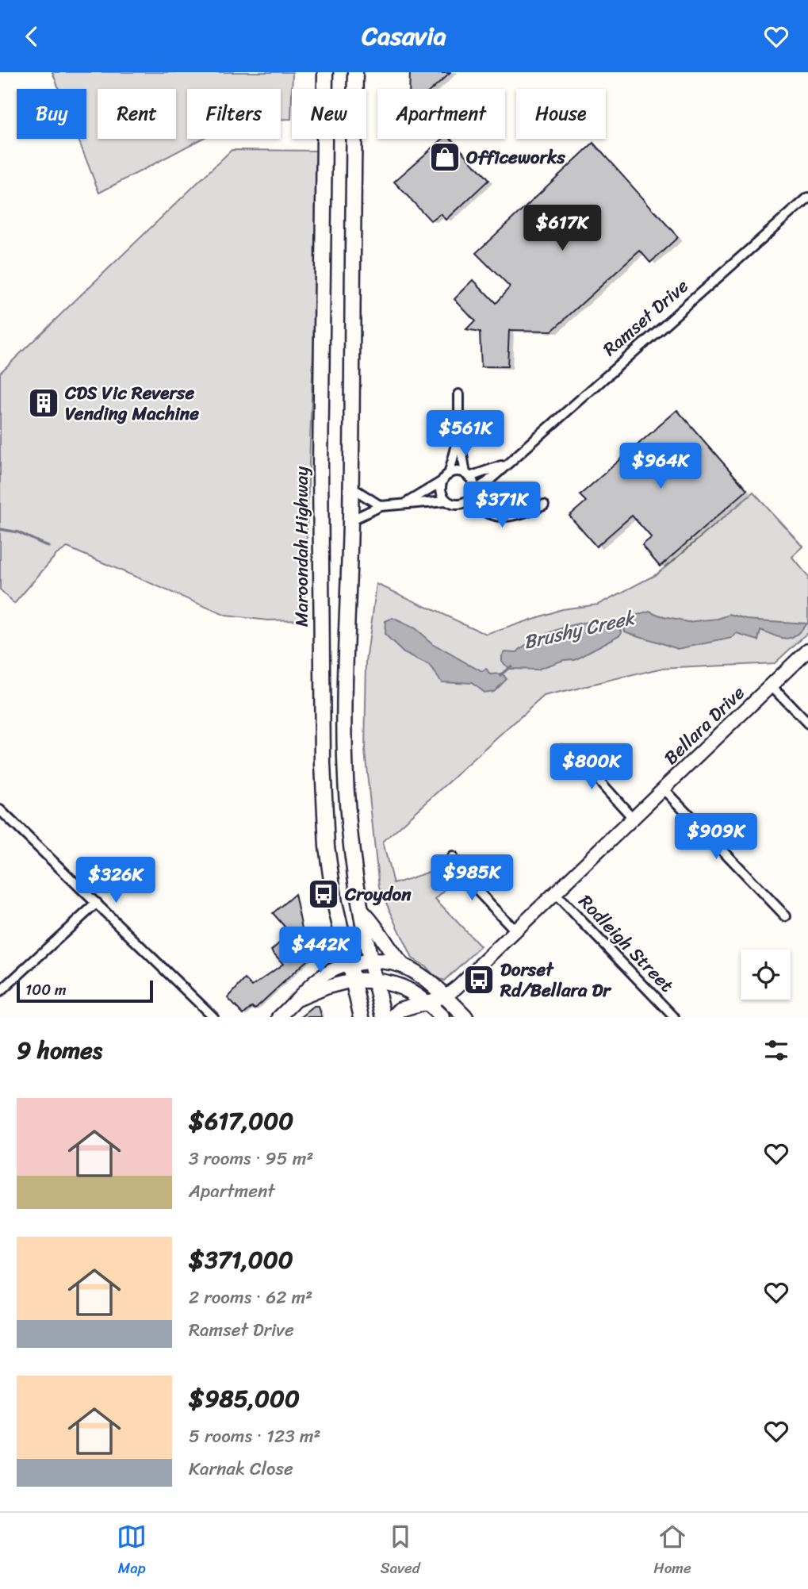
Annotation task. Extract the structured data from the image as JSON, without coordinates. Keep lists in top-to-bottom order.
{
  "streets": {
    "main road": ["Maroondah Highway", "Bellara Drive"],
    "street": ["Ramset Drive", "Rodleigh Street"]
  },
  "crossings": [
    ["Bellara Drive", "Rodleigh Street"]
  ],
  "water": ["Brushy Creek"],
  "places": {
    "shop": ["Officeworks"],
    "building": ["CDS Vic Reverse Vending Machine"],
    "bus stop": ["Croydon", "Dorset Rd/Bellara Dr"]
  },
  "scale_bar": "100 m",
  "page": {
    "header": "Casavia",
    "chip": [
      "Buy",
      "Rent",
      "Filters",
      "New",
      "Apartment",
      "House"
    ],
    "price": [
      "$617K",
      "$561K",
      "$964K",
      "$371K",
      "$800K",
      "$909K",
      "$985K",
      "$326K",
      "$442K"
    ],
    "scale": "100 m",
    "heading": "9 homes",
    "list": [
      {
        "name": "$617,000",
        "note": "3 rooms · 95 m² · Apartment"
      },
      {
        "name": "$371,000",
        "note": "2 rooms · 62 m² · Ramset Drive"
      },
      {
        "name": "$985,000",
        "note": "5 rooms · 123 m² · Karnak Close"
      }
    ],
    "tabs": ["Map", "Saved", "Home"]
  }
}
